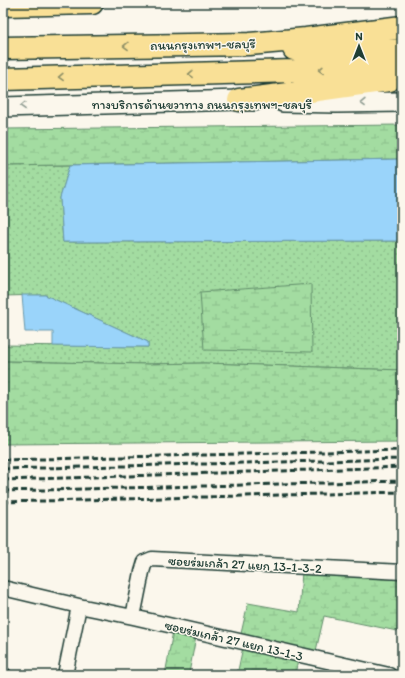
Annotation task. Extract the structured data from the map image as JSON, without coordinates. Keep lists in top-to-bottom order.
{
  "streets": {
    "highway": ["ถนนกรุงเทพฯ-ชลบุรี"],
    "main road": ["ทางบริการด้านขวาทาง ถนนกรุงเทพฯ-ชลบุรี"],
    "street": ["ซอยร่มเกล้า 27 แยก 13-1-3-2", "ซอยร่มเกล้า 27 แยก 13-1-3"]
  },
  "crossings": [
    ["ซอยร่มเกล้า 27 แยก 13-1-3-2", "ซอยร่มเกล้า 27 แยก 13-1-3"]
  ],
  "one_way": ["ทางบริการด้านขวาทาง ถนนกรุงเทพฯ-ชลบุรี"],
  "north": "top"
}
